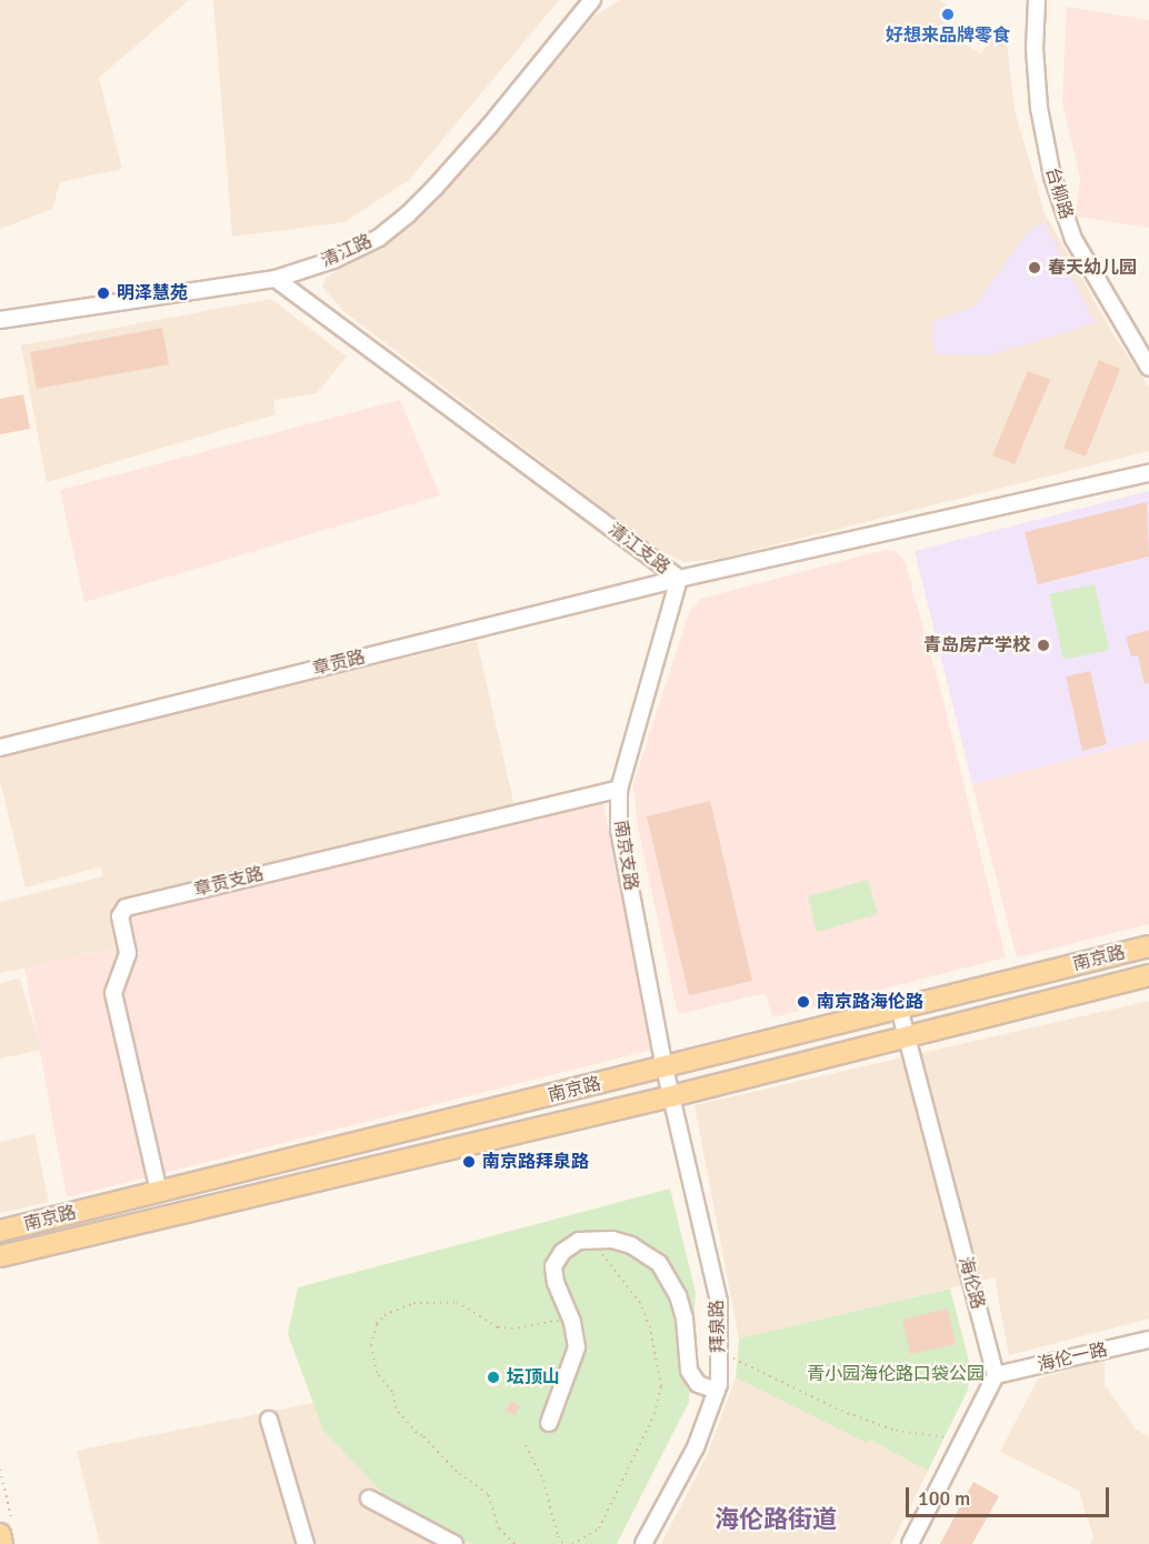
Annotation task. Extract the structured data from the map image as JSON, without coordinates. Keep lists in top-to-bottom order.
{
  "streets": {
    "main road": ["南京路"],
    "street": [
      "台柳路",
      "清江路",
      "清江支路",
      "章贡路",
      "南京支路",
      "章贡支路",
      "海伦路",
      "拜泉路",
      "海伦一路"
    ]
  },
  "crossings": [
    ["清江路", "清江支路"],
    ["清江支路", "章贡路"],
    ["清江支路", "南京支路"],
    ["章贡路", "南京支路"],
    ["南京支路", "章贡支路"],
    ["南京支路", "南京路"],
    ["南京支路", "拜泉路"],
    ["章贡支路", "南京路"],
    ["南京路", "海伦路"],
    ["南京路", "拜泉路"],
    ["海伦路", "海伦一路"]
  ],
  "districts": ["海伦路街道"],
  "parks": ["青小园海伦路口袋公园"],
  "places": [
    "好想来品牌零食",
    "春天幼儿园",
    "明泽慧苑",
    "青岛房产学校",
    "南京路海伦路",
    "南京路拜泉路",
    "坛顶山"
  ],
  "scale_bar": "100 m"
}
